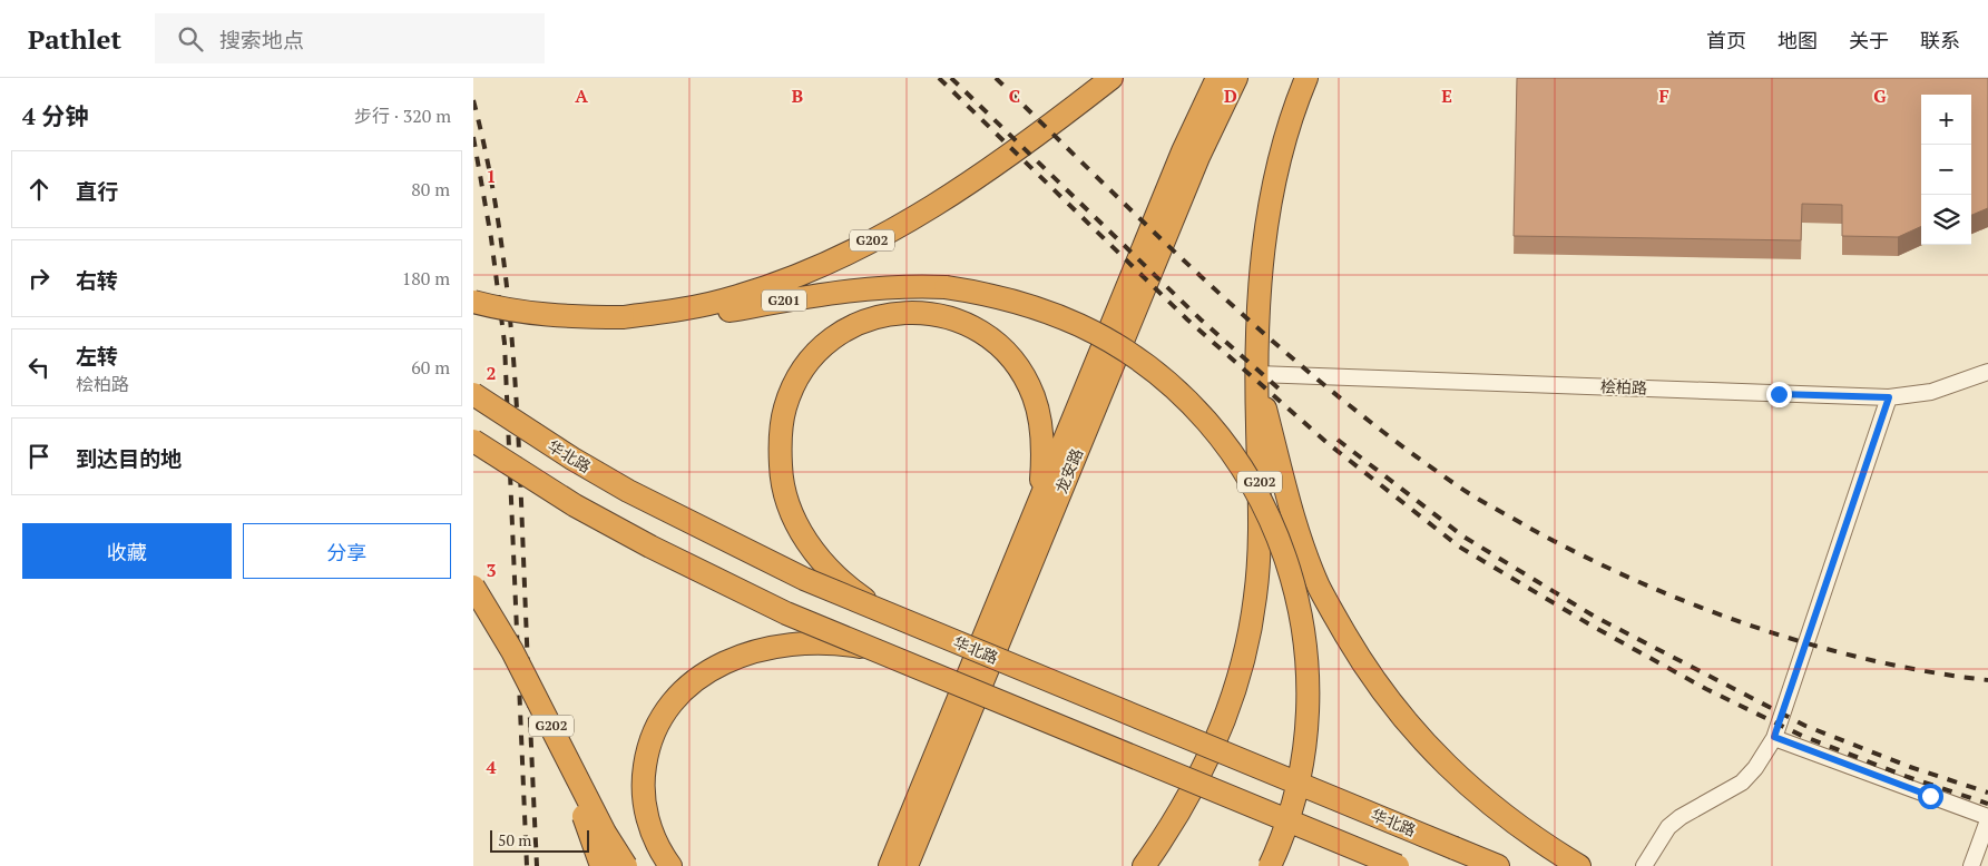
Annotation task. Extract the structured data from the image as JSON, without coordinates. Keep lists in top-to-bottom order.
{
  "streets": {
    "highway": [
      "G202",
      "G201",
      "华北路",
      "龙安路"
    ],
    "street": ["桧柏路"]
  },
  "crossings": [
    ["G202", "G201"],
    ["G202", "桧柏路"]
  ],
  "scale_bar": "50 m",
  "page": {
    "header": "Pathlet",
    "search": "搜索地点",
    "nav": [
      "首页",
      "地图",
      "关于",
      "联系"
    ],
    "heading": ["4 分钟", "步行 · 320 m"],
    "map_buttons": ["+", "−"],
    "list": [
      ["直行", "80 m"],
      ["右转", "180 m"],
      ["左转", "桧柏路", "60 m"],
      "到达目的地"
    ],
    "buttons": ["收藏", "分享"],
    "scale": "50 m"
  },
  "grid": {
    "columns": [
      "A",
      "B",
      "C",
      "D",
      "E",
      "F",
      "G"
    ],
    "rows": [
      "1",
      "2",
      "3",
      "4"
    ]
  }
}
